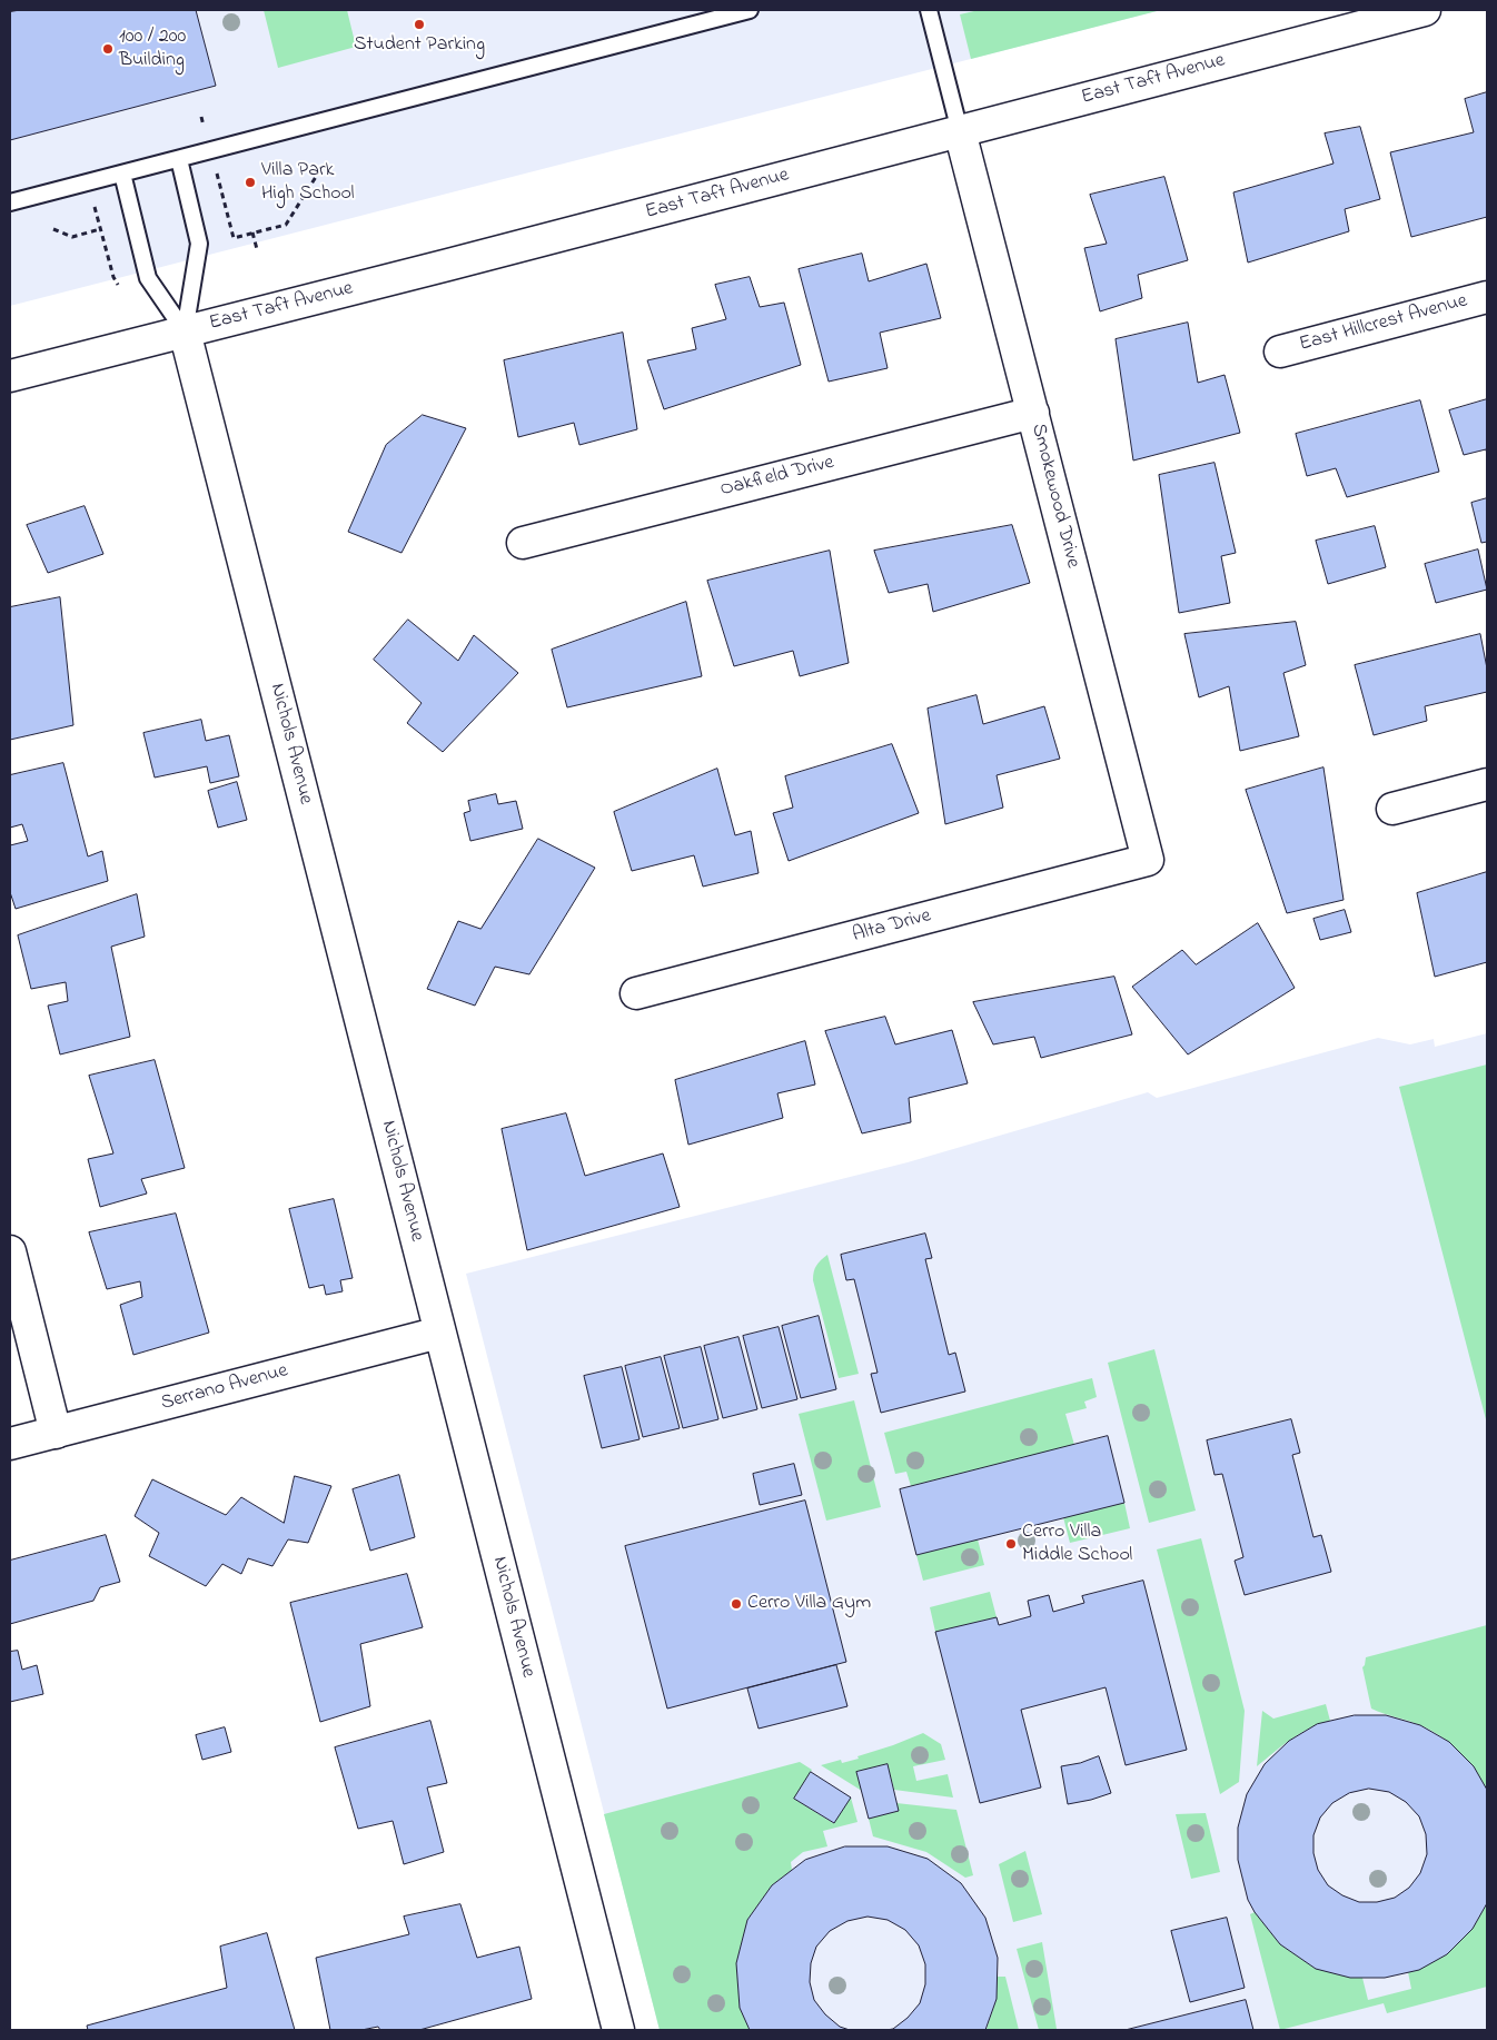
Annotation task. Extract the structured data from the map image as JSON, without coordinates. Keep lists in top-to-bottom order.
{
  "streets": {
    "street": [
      "East Taft Avenue",
      "East Hillcrest Avenue",
      "Oakfield Drive",
      "Smokewood Drive",
      "Nichols Avenue",
      "Alta Drive",
      "Serrano Avenue"
    ]
  },
  "crossings": [
    ["East Taft Avenue", "Smokewood Drive"],
    ["East Taft Avenue", "Nichols Avenue"],
    ["Oakfield Drive", "Smokewood Drive"],
    ["Smokewood Drive", "Alta Drive"],
    ["Nichols Avenue", "Serrano Avenue"]
  ],
  "places": [
    "Student Parking",
    "100 / 200 Building",
    "Villa Park High School",
    "Cerro Villa Middle School",
    "Cerro Villa Gym"
  ]
}
